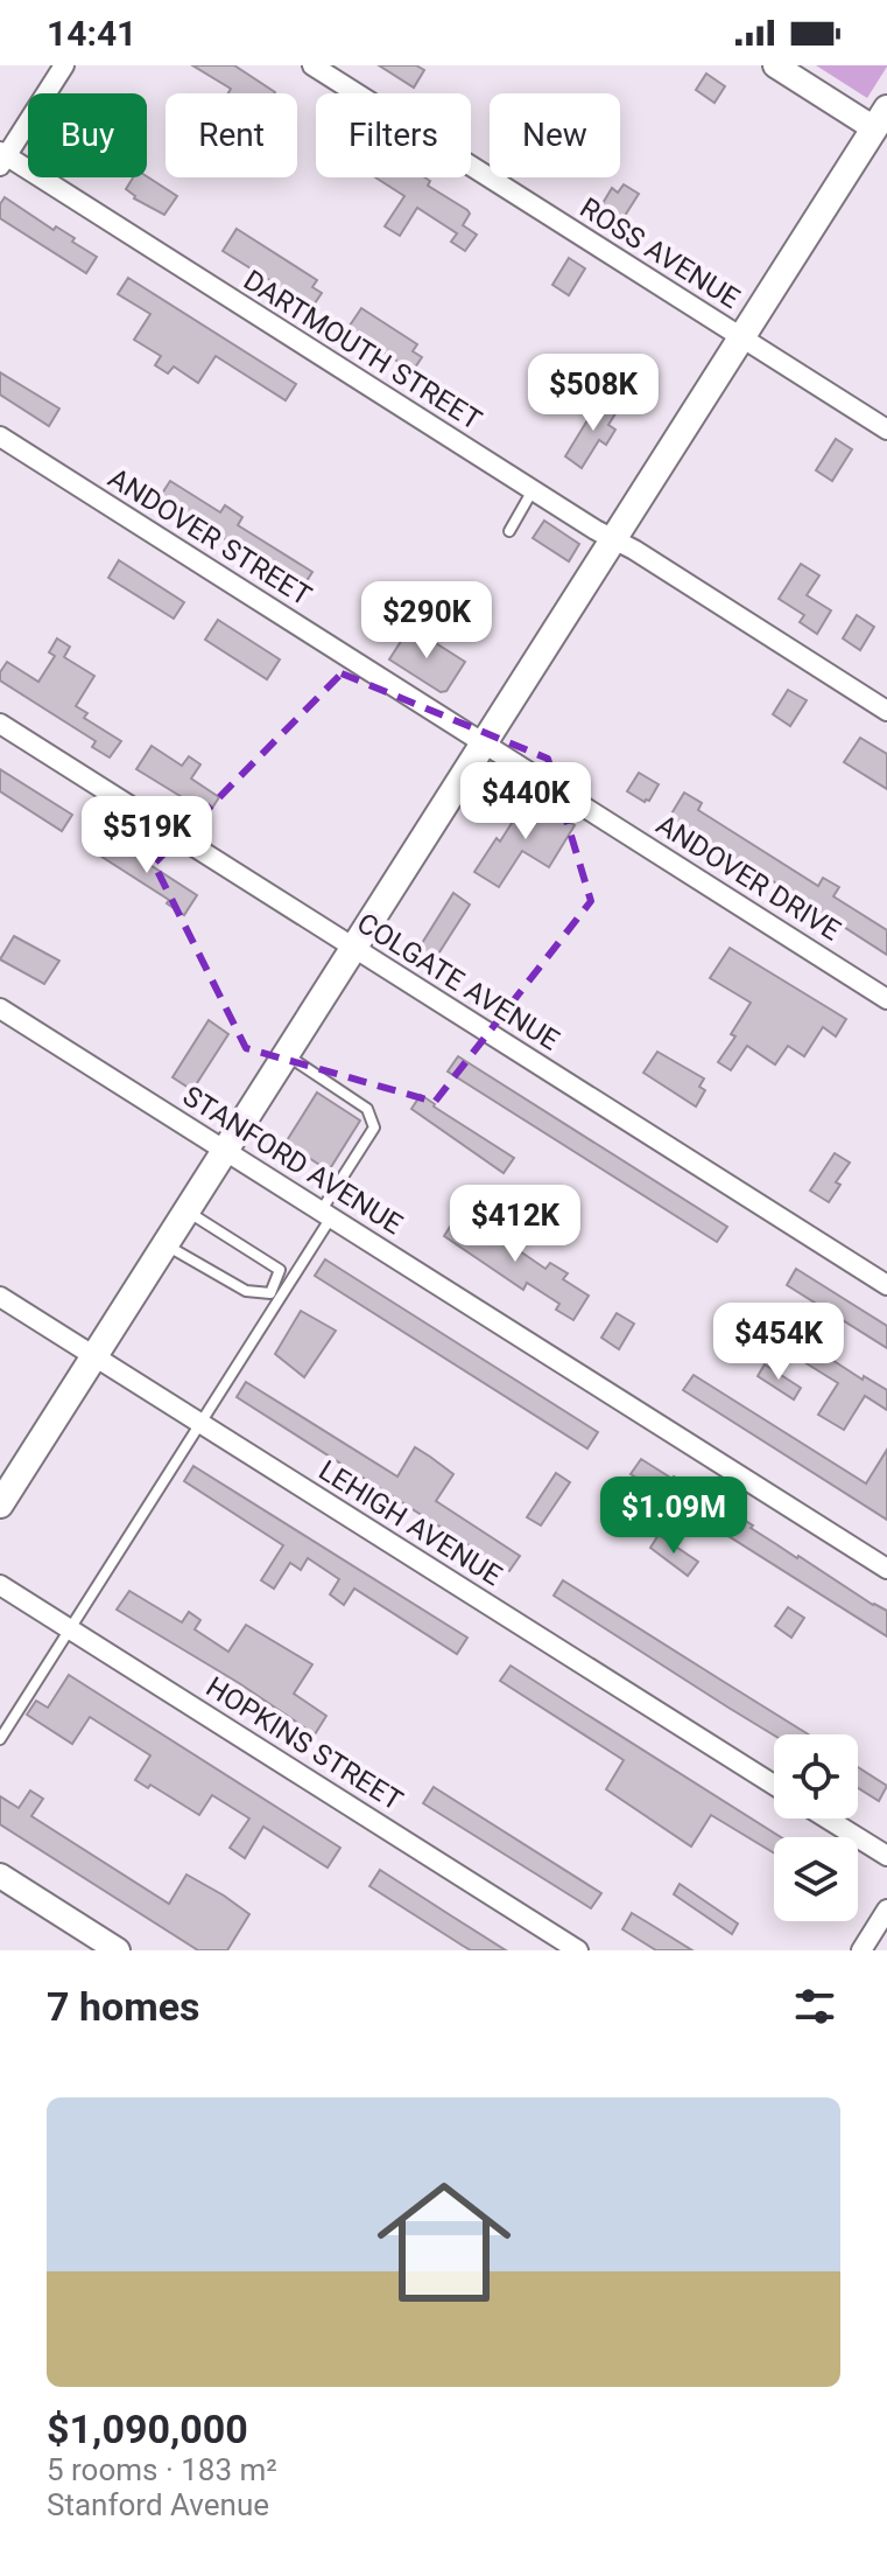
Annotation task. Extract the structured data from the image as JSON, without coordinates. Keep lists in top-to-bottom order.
{
  "streets": {
    "street": [
      "ROSS AVENUE",
      "DARTMOUTH STREET",
      "ANDOVER STREET",
      "ANDOVER DRIVE",
      "COLGATE AVENUE",
      "STANFORD AVENUE",
      "LEHIGH AVENUE",
      "HOPKINS STREET"
    ]
  },
  "crossings": [
    ["ANDOVER STREET", "ANDOVER DRIVE"]
  ],
  "page": {
    "status": "14:41",
    "chip": [
      "Buy",
      "Rent",
      "Filters",
      "New"
    ],
    "price": [
      "$508K",
      "$290K",
      "$440K",
      "$519K",
      "$412K",
      "$454K",
      "$1.09M"
    ],
    "heading": "7 homes",
    "list": [
      {
        "name": "$1,090,000",
        "note": "5 rooms · 183 m² · Stanford Avenue"
      }
    ]
  }
}
